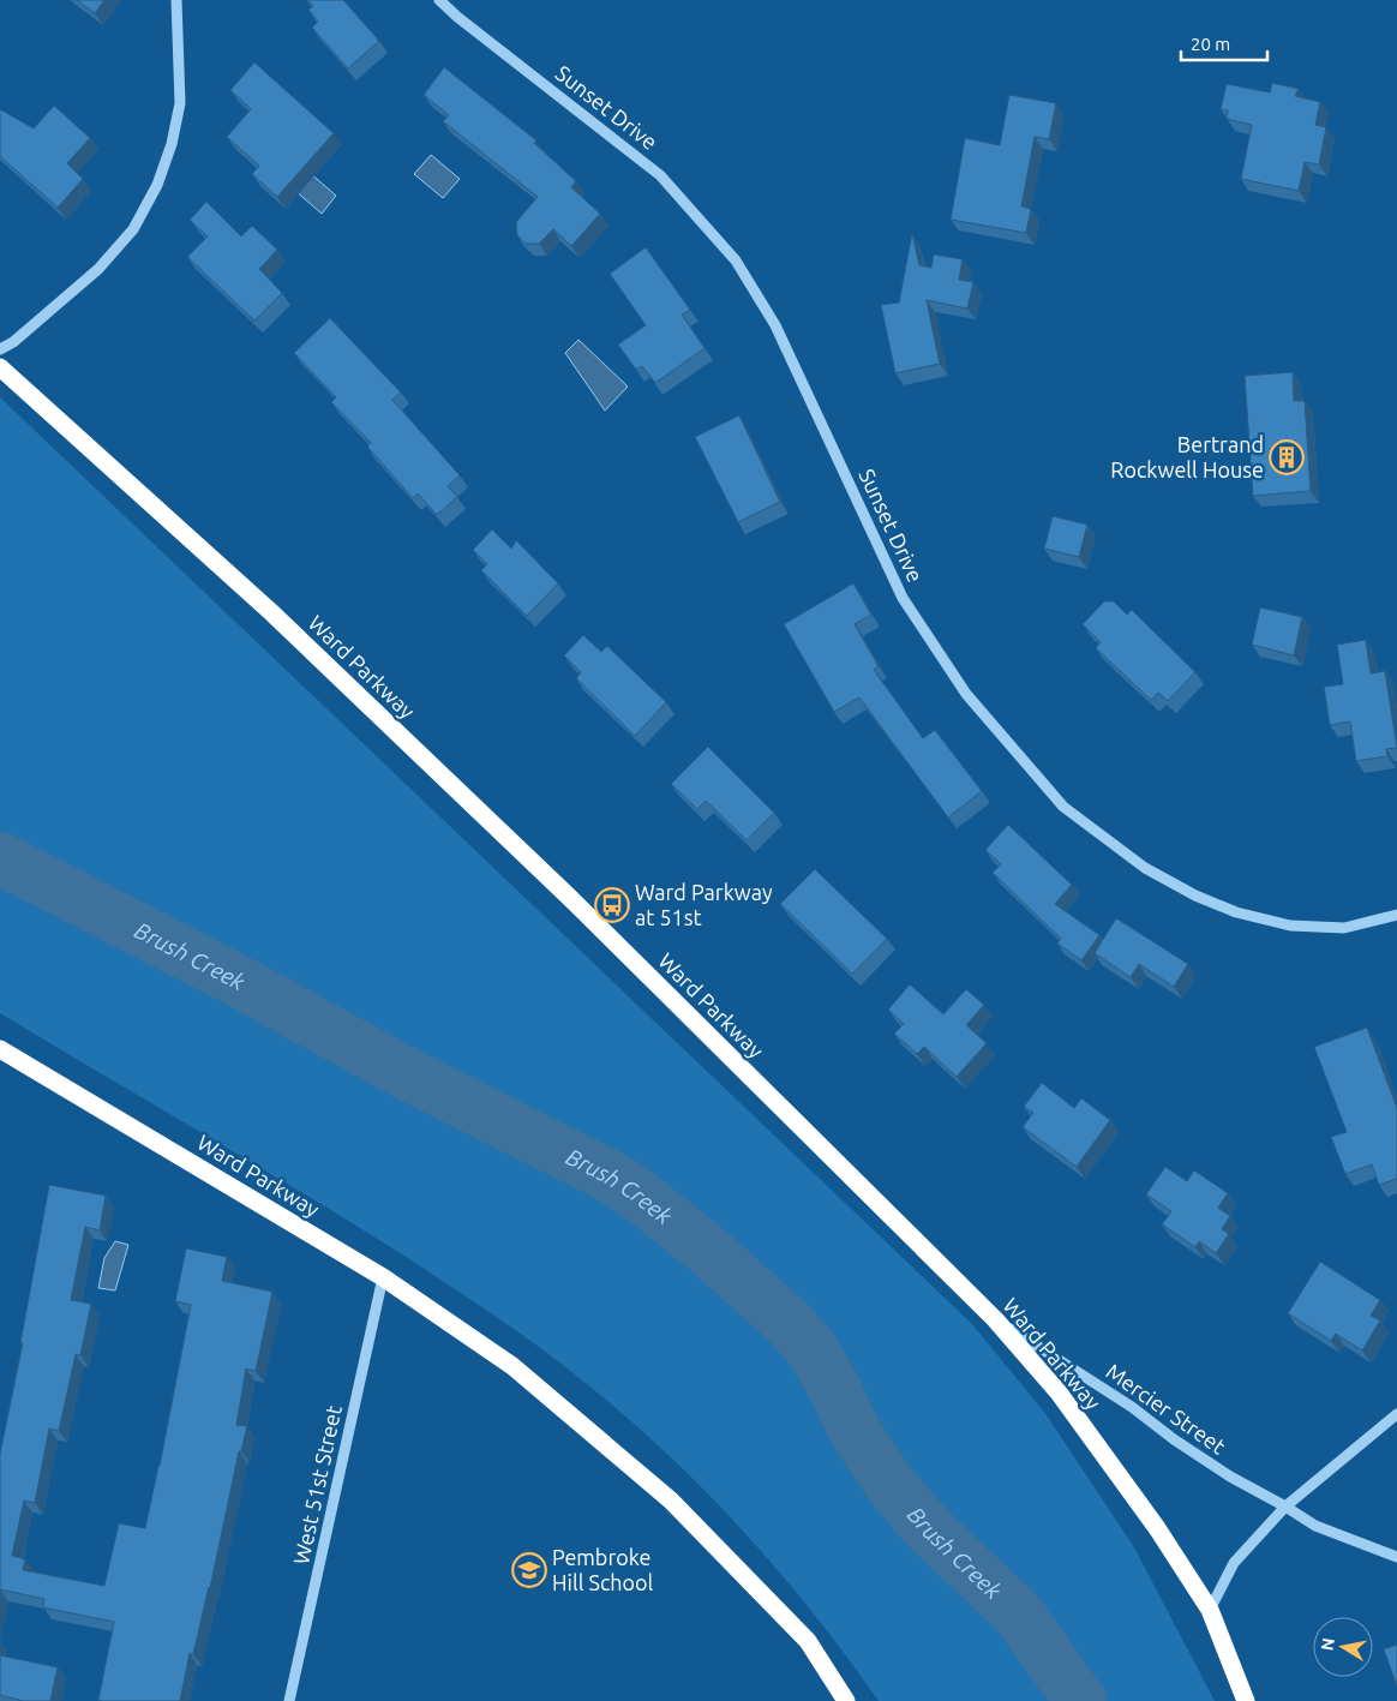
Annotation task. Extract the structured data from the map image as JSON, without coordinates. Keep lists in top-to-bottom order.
{
  "streets": {
    "highway": ["Ward Parkway"],
    "street": ["Sunset Drive", "Mercier Street", "West 51st Street"]
  },
  "crossings": [
    ["Ward Parkway", "Mercier Street"],
    ["Ward Parkway", "West 51st Street"]
  ],
  "water": ["Brush Creek"],
  "places": {
    "building": ["Bertrand Rockwell House"],
    "bus stop": ["Ward Parkway at 51st"],
    "school or university": ["Pembroke Hill School"]
  },
  "scale_bar": "20 m",
  "north": "left"
}
